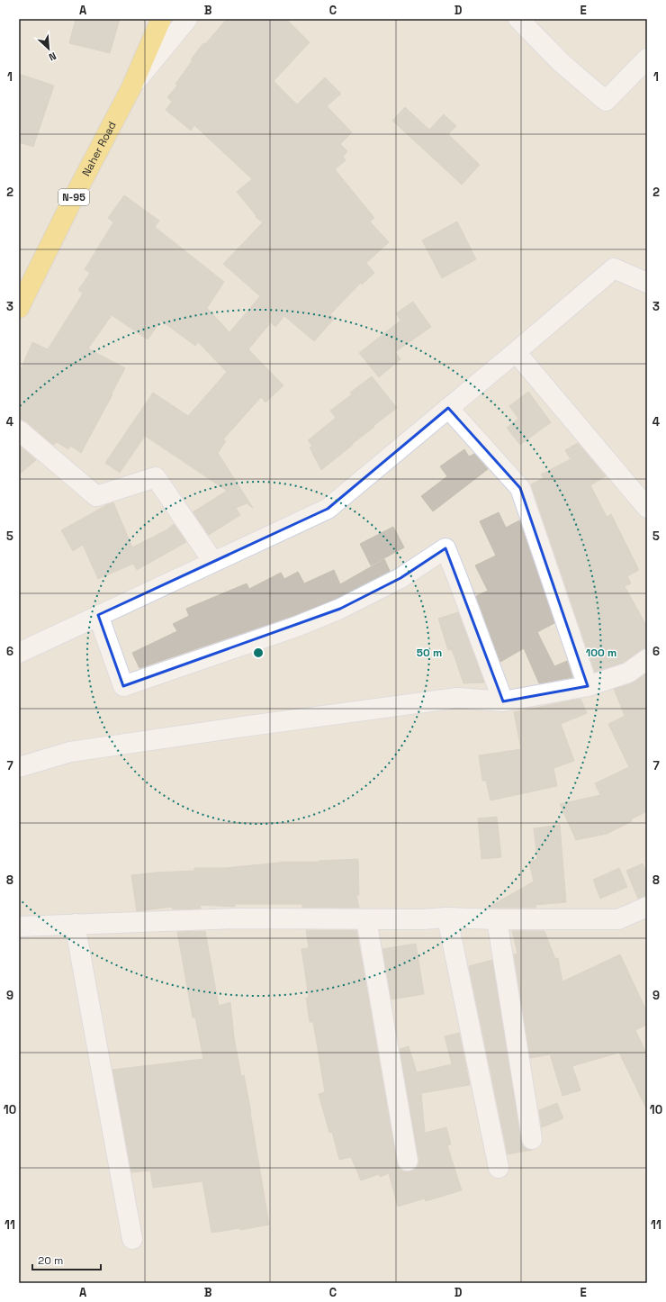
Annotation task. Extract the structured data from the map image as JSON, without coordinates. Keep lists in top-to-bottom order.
{
  "streets": {
    "main road": ["Naher Road", "N-95"]
  },
  "scale_bar": "20 m",
  "north": "bottom right",
  "grid": {
    "columns": [
      "A",
      "B",
      "C",
      "D",
      "E"
    ],
    "rows": [
      "1",
      "2",
      "3",
      "4",
      "5",
      "6",
      "7",
      "8",
      "9",
      "10",
      "11"
    ]
  },
  "rings": ["50 m", "100 m"]
}
